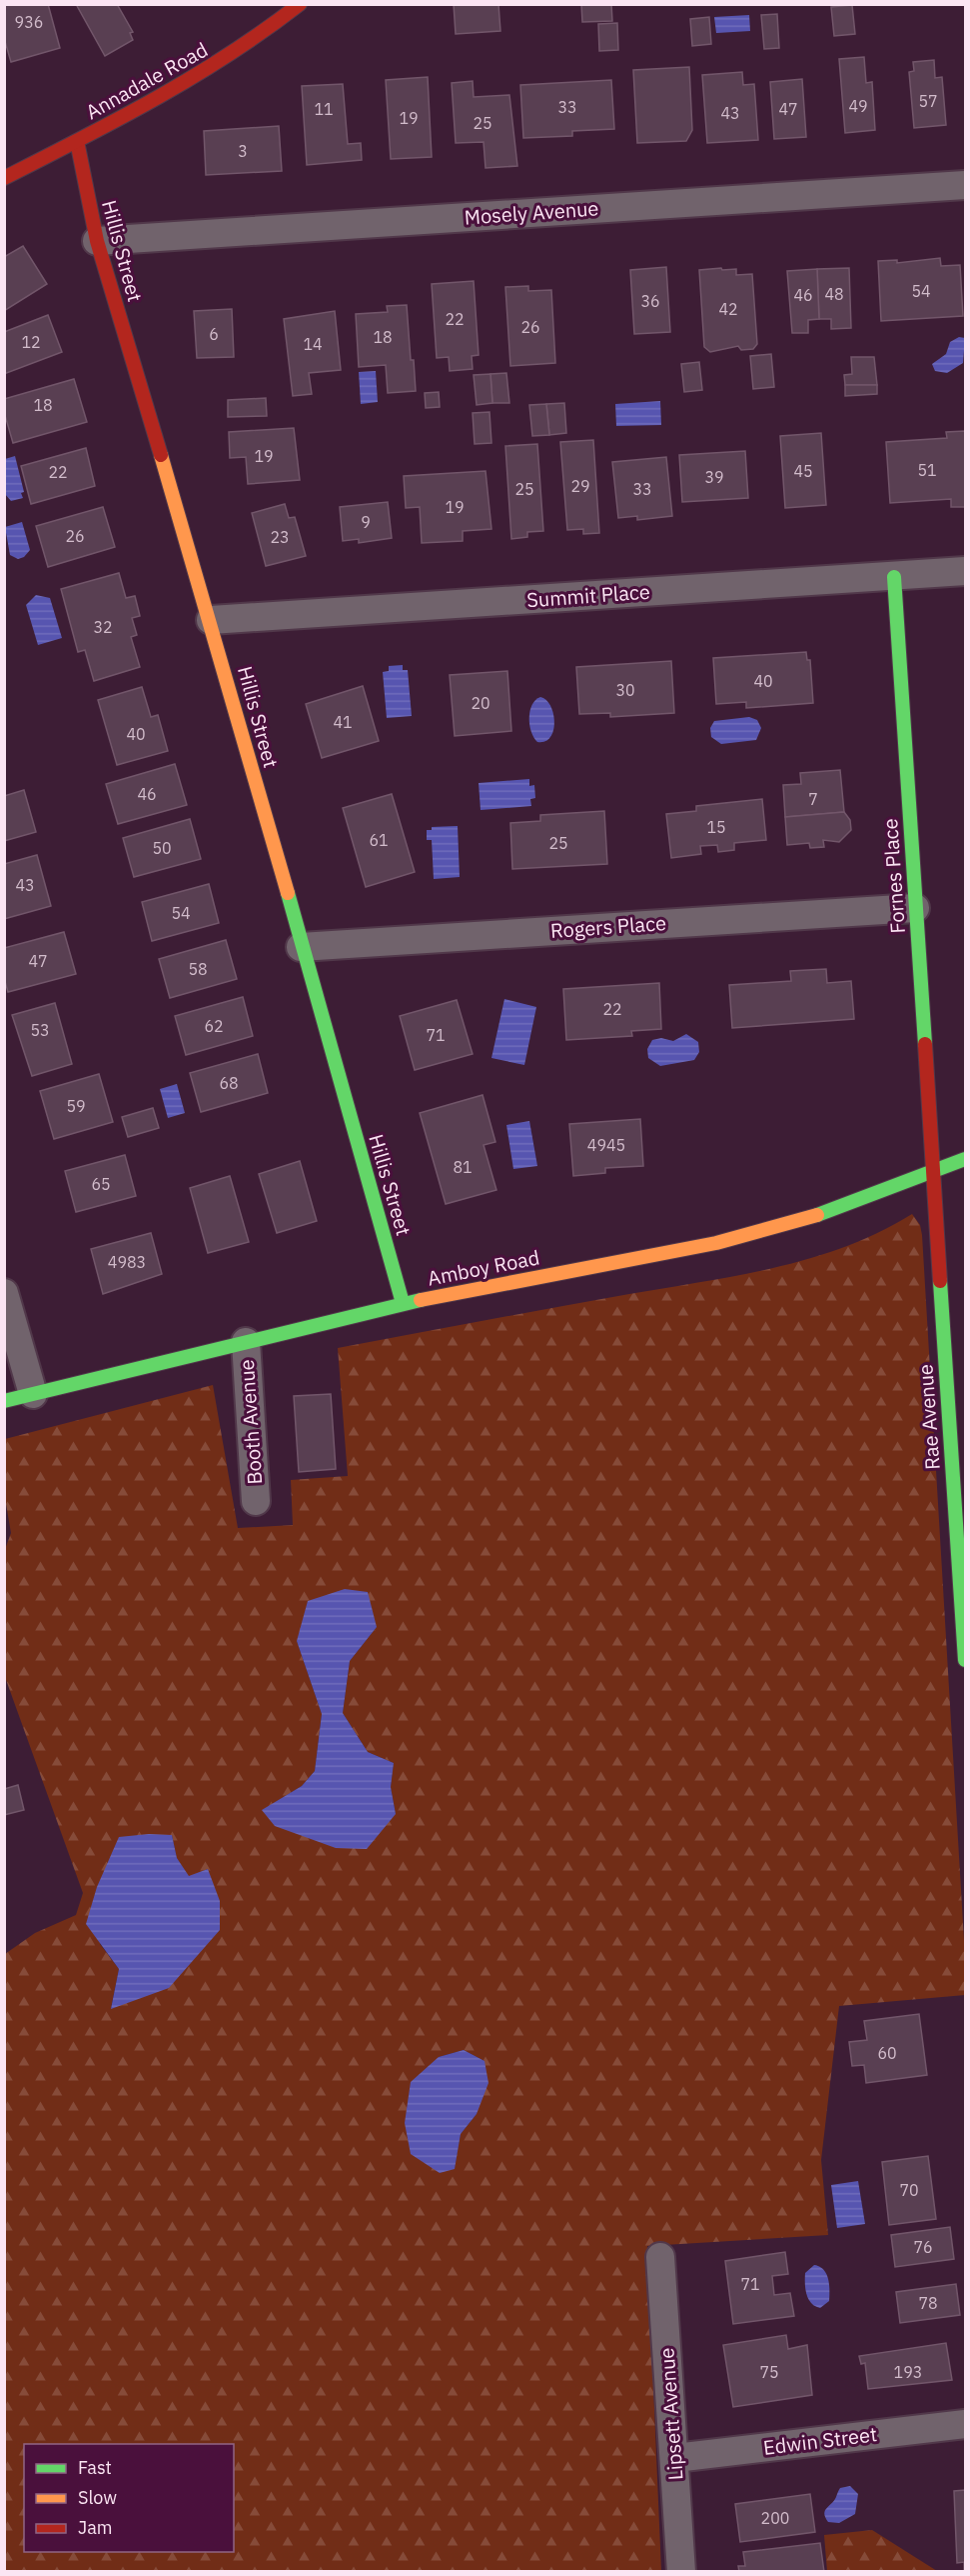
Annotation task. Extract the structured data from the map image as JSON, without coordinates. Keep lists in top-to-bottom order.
{
  "streets": {
    "street": [
      "Annadale Road",
      "Mosely Avenue",
      "Hillis Street",
      "Summit Place",
      "Fornes Place",
      "Rogers Place",
      "Amboy Road",
      "Rae Avenue",
      "Booth Avenue",
      "Lipsett Avenue",
      "Edwin Street"
    ]
  },
  "crossings": [
    ["Annadale Road", "Hillis Street"],
    ["Mosely Avenue", "Hillis Street"],
    ["Hillis Street", "Summit Place"],
    ["Hillis Street", "Rogers Place"],
    ["Hillis Street", "Amboy Road"],
    ["Summit Place", "Fornes Place"],
    ["Fornes Place", "Rogers Place"],
    ["Fornes Place", "Amboy Road"],
    ["Fornes Place", "Rae Avenue"],
    ["Amboy Road", "Rae Avenue"],
    ["Amboy Road", "Booth Avenue"],
    ["Lipsett Avenue", "Edwin Street"]
  ],
  "house_numbers": [
    "936",
    "57",
    "49",
    "33",
    "11",
    "47",
    "43",
    "19",
    "25",
    "3",
    "54",
    "48",
    "46",
    "36",
    "42",
    "22",
    "26",
    "6",
    "18",
    "12",
    "14",
    "18",
    "19",
    "51",
    "45",
    "22",
    "39",
    "29",
    "25",
    "33",
    "19",
    "9",
    "26",
    "23",
    "32",
    "40",
    "30",
    "20",
    "41",
    "40",
    "46",
    "7",
    "15",
    "61",
    "25",
    "50",
    "43",
    "54",
    "47",
    "58",
    "22",
    "62",
    "53",
    "71",
    "68",
    "59",
    "4945",
    "81",
    "65",
    "4983",
    "60",
    "70",
    "76",
    "71",
    "78",
    "75",
    "193",
    "200"
  ],
  "legend": ["Fast", "Slow", "Jam"]
}
